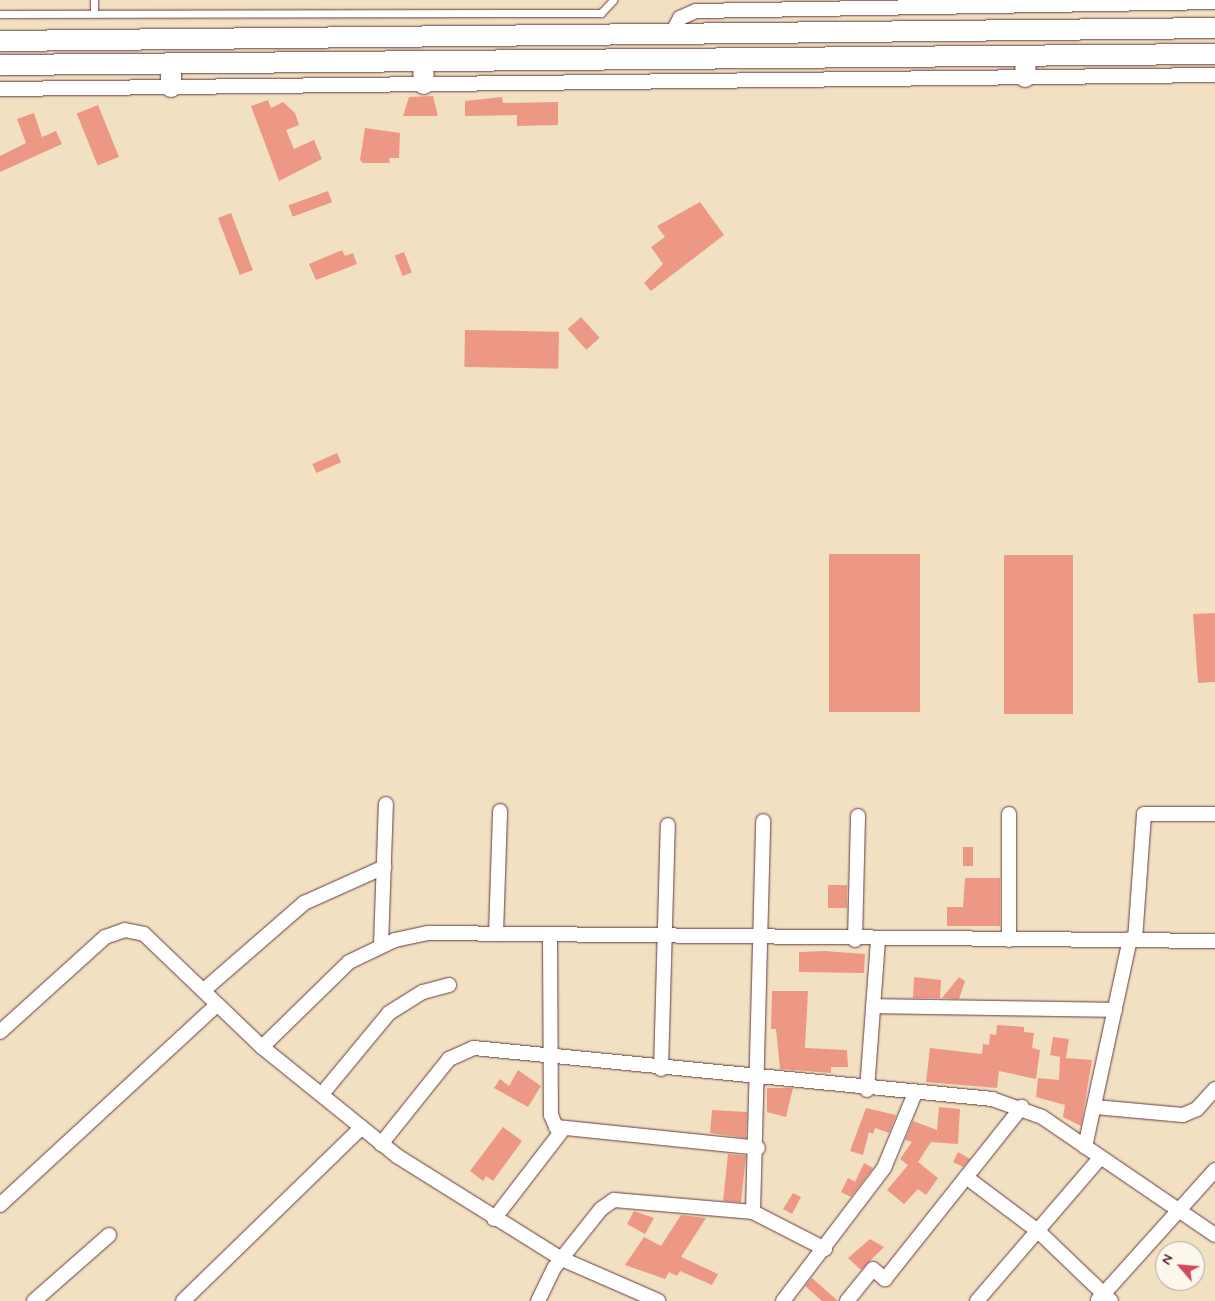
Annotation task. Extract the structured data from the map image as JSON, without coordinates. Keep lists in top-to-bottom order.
{
  "north": "top left"
}
